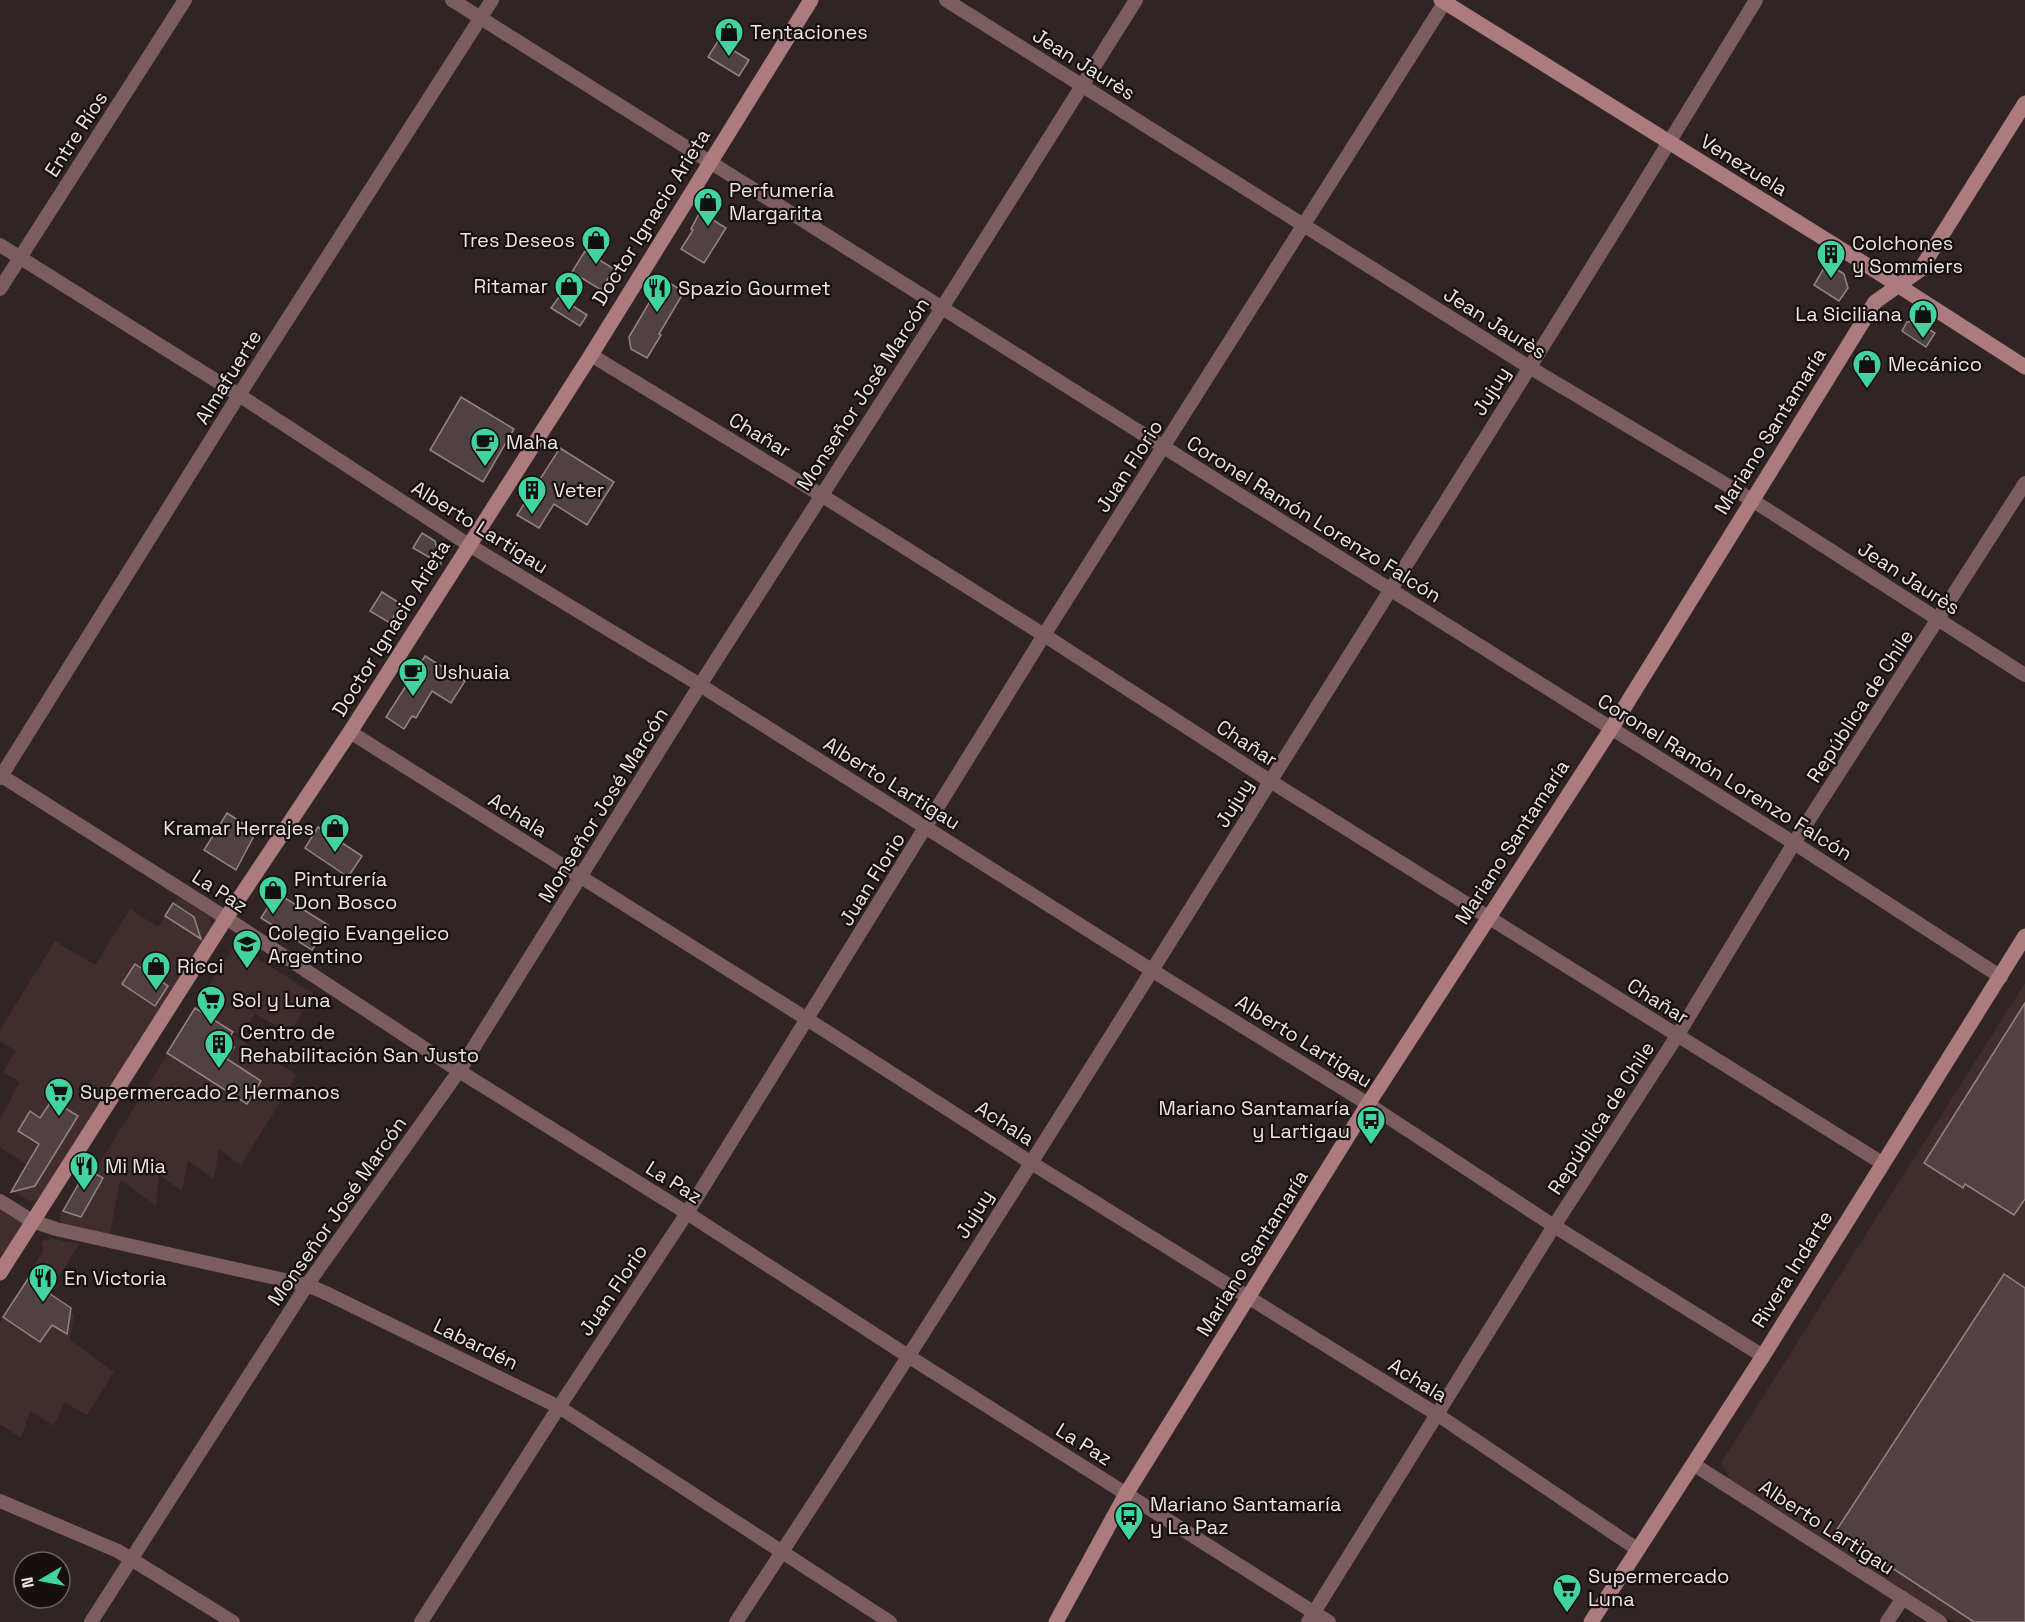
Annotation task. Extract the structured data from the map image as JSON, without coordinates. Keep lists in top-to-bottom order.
{
  "streets": {
    "street": [
      "Jean Jaurès",
      "Entre Ríos",
      "Venezuela",
      "Doctor Ignacio Arieta",
      "Almafuerte",
      "Jujuy",
      "Monseñor José Marcón",
      "Mariano Santamaría",
      "Chañar",
      "Juan Florio",
      "Coronel Ramón Lorenzo Falcón",
      "Alberto Lartigau",
      "República de Chile",
      "Achala",
      "La Paz",
      "Rivera Indarte",
      "Labardén"
    ]
  },
  "crossings": [
    ["Jean Jaurès", "Jujuy"],
    ["Jean Jaurès", "Monseñor José Marcón"],
    ["Jean Jaurès", "Mariano Santamaría"],
    ["Jean Jaurès", "Juan Florio"],
    ["Jean Jaurès", "República de Chile"],
    ["Entre Ríos", "Alberto Lartigau"],
    ["Venezuela", "Jujuy"],
    ["Venezuela", "Mariano Santamaría"],
    ["Venezuela", "Juan Florio"],
    ["Doctor Ignacio Arieta", "Chañar"],
    ["Doctor Ignacio Arieta", "Coronel Ramón Lorenzo Falcón"],
    ["Doctor Ignacio Arieta", "Alberto Lartigau"],
    ["Doctor Ignacio Arieta", "Achala"],
    ["Doctor Ignacio Arieta", "La Paz"],
    ["Doctor Ignacio Arieta", "Labardén"],
    ["Almafuerte", "Coronel Ramón Lorenzo Falcón"],
    ["Almafuerte", "Alberto Lartigau"],
    ["Almafuerte", "La Paz"],
    ["Jujuy", "Chañar"],
    ["Jujuy", "Coronel Ramón Lorenzo Falcón"],
    ["Jujuy", "Alberto Lartigau"],
    ["Jujuy", "Achala"],
    ["Jujuy", "La Paz"],
    ["Jujuy", "Labardén"],
    ["Monseñor José Marcón", "Chañar"],
    ["Monseñor José Marcón", "Coronel Ramón Lorenzo Falcón"],
    ["Monseñor José Marcón", "Alberto Lartigau"],
    ["Monseñor José Marcón", "Achala"],
    ["Monseñor José Marcón", "La Paz"],
    ["Monseñor José Marcón", "Labardén"],
    ["Mariano Santamaría", "Chañar"],
    ["Mariano Santamaría", "Coronel Ramón Lorenzo Falcón"],
    ["Mariano Santamaría", "Alberto Lartigau"],
    ["Mariano Santamaría", "Achala"],
    ["Mariano Santamaría", "La Paz"],
    ["Chañar", "Juan Florio"],
    ["Chañar", "República de Chile"],
    ["Chañar", "Rivera Indarte"],
    ["Juan Florio", "Coronel Ramón Lorenzo Falcón"],
    ["Juan Florio", "Alberto Lartigau"],
    ["Juan Florio", "Achala"],
    ["Juan Florio", "La Paz"],
    ["Juan Florio", "Labardén"],
    ["Coronel Ramón Lorenzo Falcón", "República de Chile"],
    ["Coronel Ramón Lorenzo Falcón", "Rivera Indarte"],
    ["Alberto Lartigau", "República de Chile"],
    ["Alberto Lartigau", "Rivera Indarte"],
    ["República de Chile", "Achala"],
    ["República de Chile", "La Paz"],
    ["Achala", "Rivera Indarte"]
  ],
  "places": {
    "shop": [
      "Tentaciones",
      "Perfumería Margarita",
      "Tres Deseos",
      "Ritamar",
      "La Siciliana",
      "Mecánico",
      "Kramar Herrajes",
      "Pinturería Don Bosco",
      "Ricci"
    ],
    "building": ["Colchones y Sommiers", "Veter", "Centro de Rehabilitación San Justo"],
    "restaurant": ["Spazio Gourmet", "Mi Mia", "En Victoria"],
    "cafe": ["Maha", "Ushuaia"],
    "school or university": ["Colegio Evangelico Argentino"],
    "supermarket": ["Sol y Luna", "Supermercado 2 Hermanos", "Supermercado Luna"],
    "bus stop": ["Mariano Santamaría y Lartigau", "Mariano Santamaría y La Paz"]
  },
  "north": "left"
}
